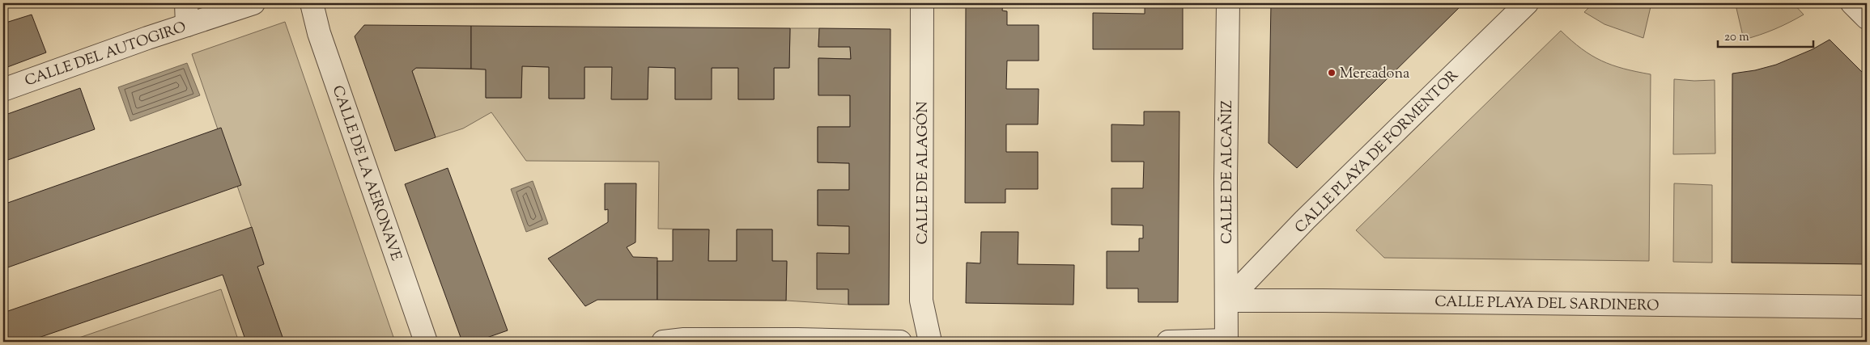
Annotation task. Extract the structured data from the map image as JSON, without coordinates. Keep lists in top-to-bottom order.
{
  "streets": {
    "street": [
      "CALLE DEL AUTOGIRO",
      "CALLE PLAYA DE FORMENTOR",
      "CALLE DE ALCAÑIZ",
      "CALLE DE LA AERONAVE",
      "CALLE DE ALAGÓN",
      "CALLE PLAYA DEL SARDINERO"
    ]
  },
  "crossings": [
    ["CALLE PLAYA DE FORMENTOR", "CALLE DE ALCAÑIZ"],
    ["CALLE PLAYA DE FORMENTOR", "CALLE PLAYA DEL SARDINERO"],
    ["CALLE DE ALCAÑIZ", "CALLE PLAYA DEL SARDINERO"]
  ],
  "places": ["Mercadona"],
  "scale_bar": "20 m"
}
